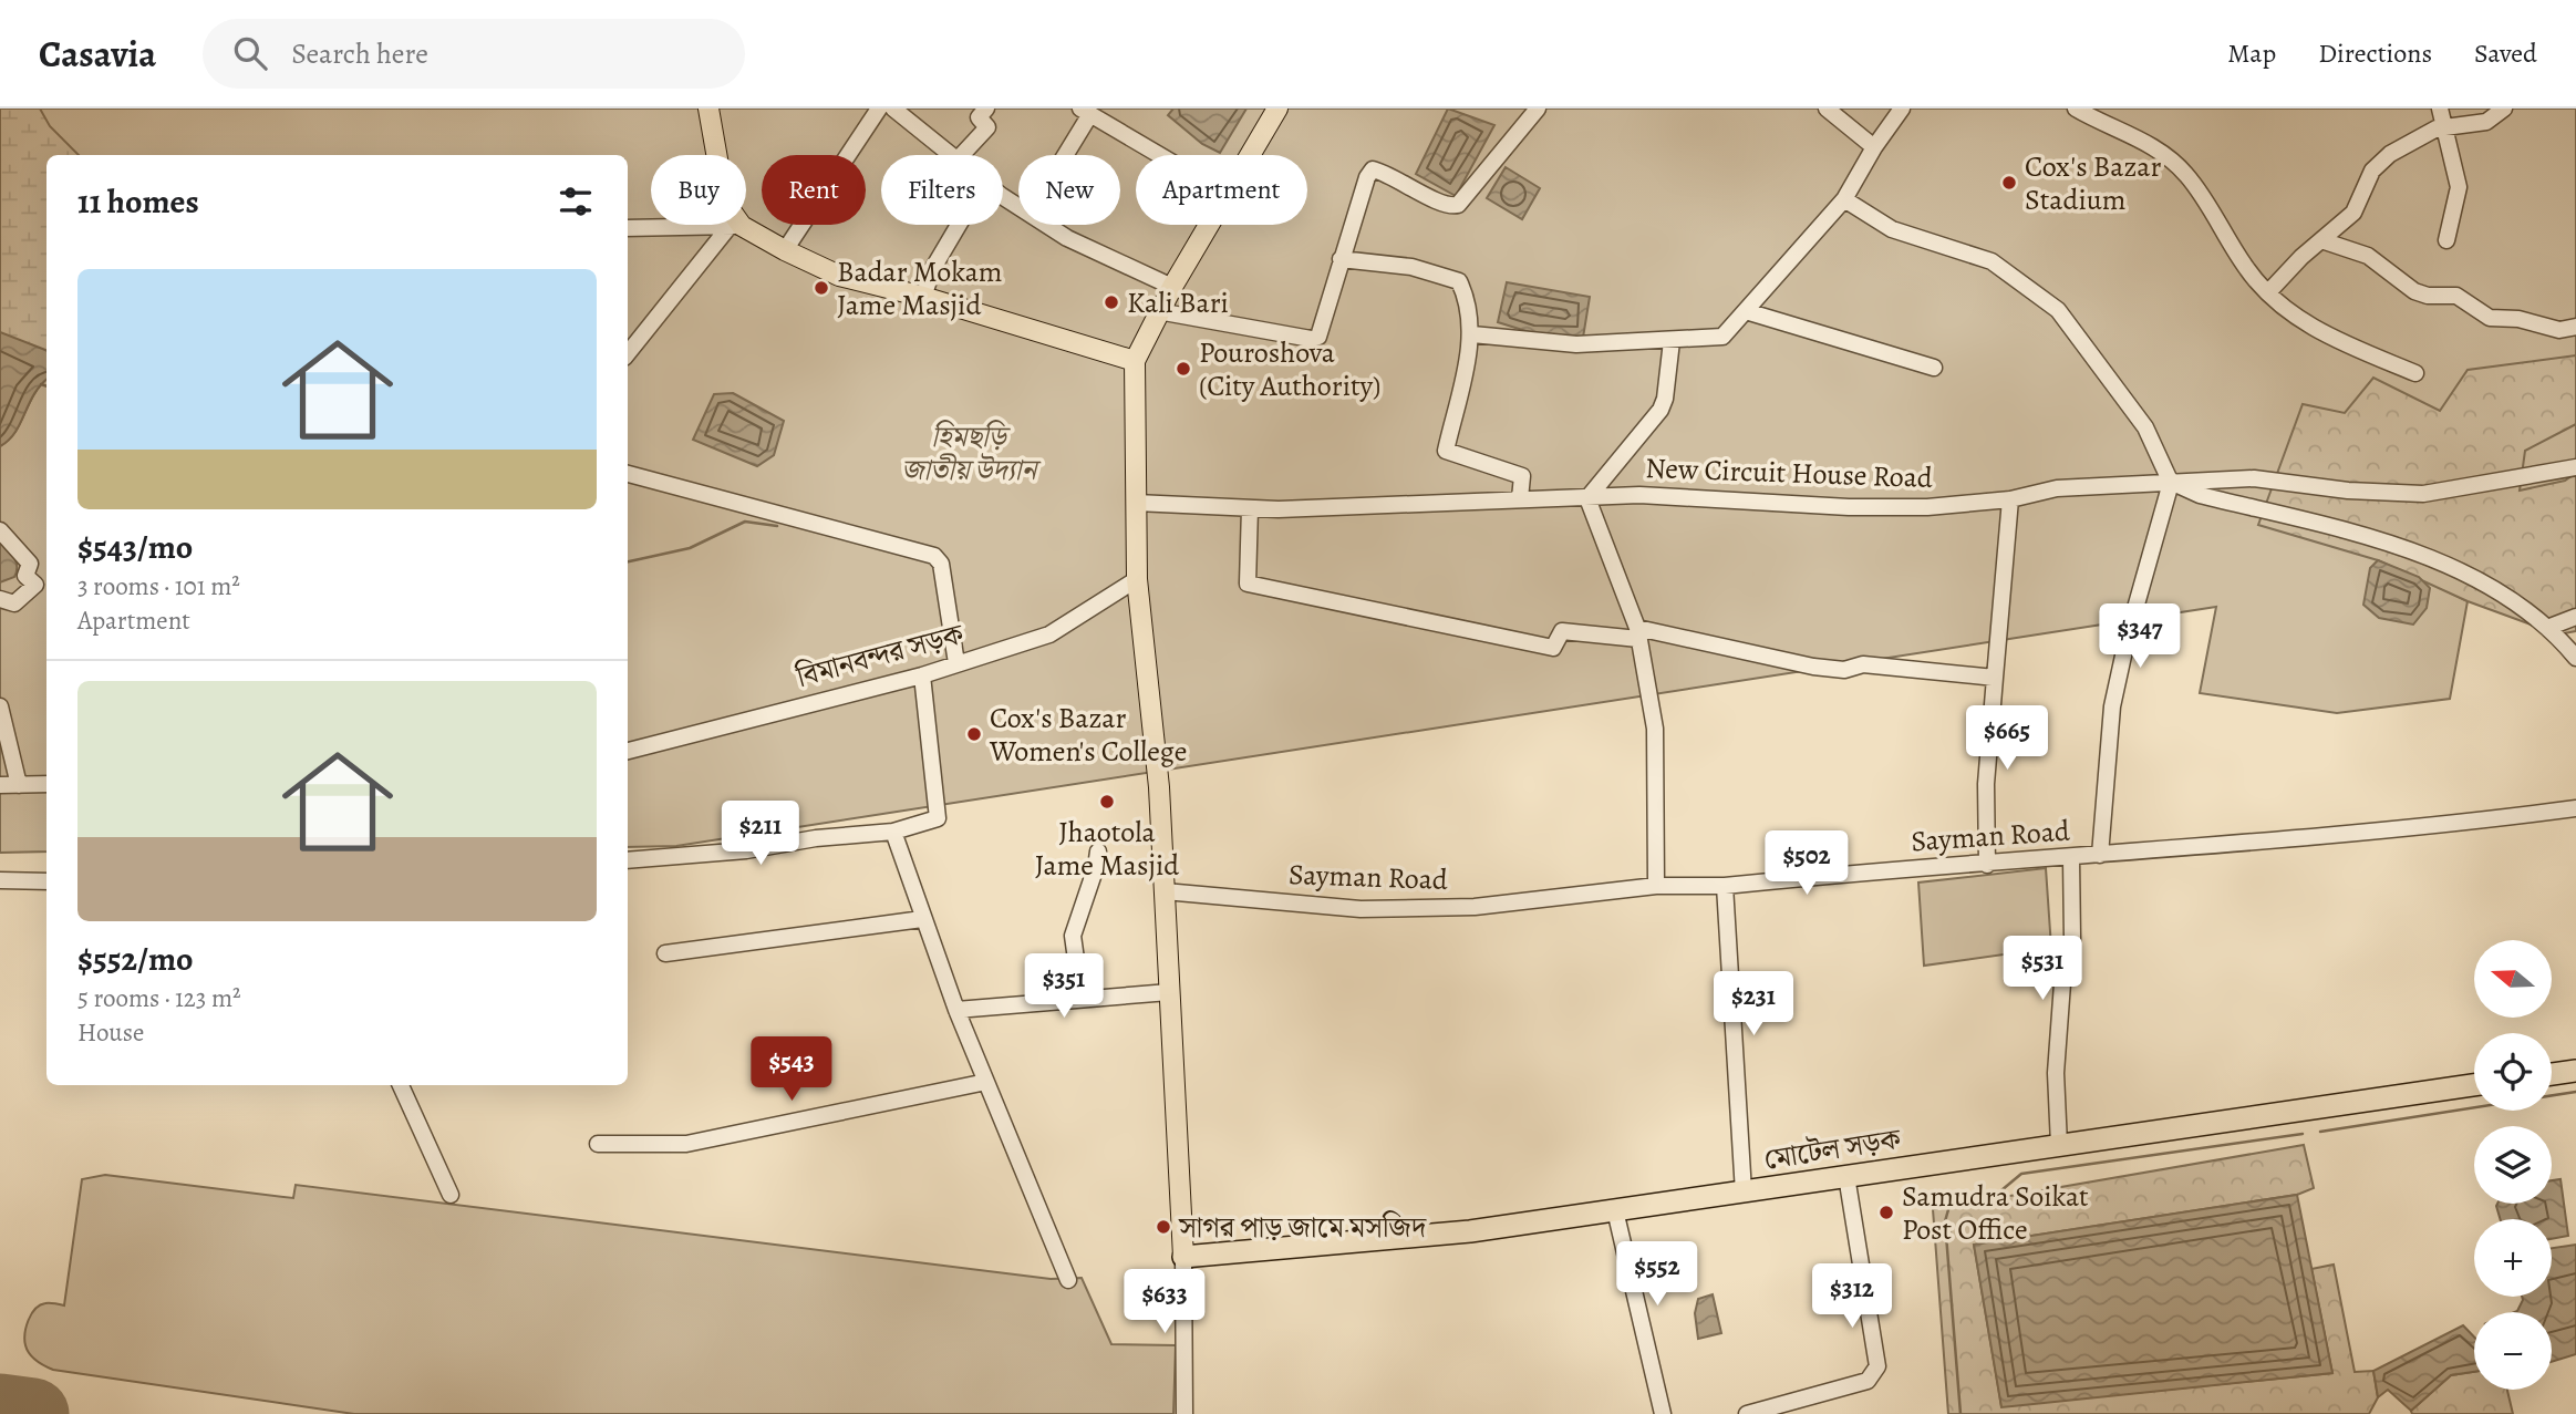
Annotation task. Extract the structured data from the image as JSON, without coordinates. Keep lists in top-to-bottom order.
{
  "streets": {
    "highway": ["মোটেল সড়ক"],
    "street": ["New Circuit House Road", "বিমানবন্দর সড়ক", "Sayman Road"]
  },
  "parks": ["হিমছড়ি জাতীয় উদ্যান"],
  "places": [
    "Cox's Bazar Stadium",
    "Badar Mokam Jame Masjid",
    "Kali Bari",
    "Pouroshova (City Authority)",
    "Cox's Bazar Women's College",
    "Jhaotola Jame Masjid",
    "Samudra Soikat Post Office",
    "সাগর পাড় জামে মসজিদ"
  ],
  "north": "left",
  "page": {
    "header": "Casavia",
    "search": "Search here",
    "nav": ["Map", "Directions", "Saved"],
    "chip": [
      "Buy",
      "Rent",
      "Filters",
      "New",
      "Apartment"
    ],
    "heading": "11 homes",
    "list": [
      {
        "name": "$543/mo",
        "note": "3 rooms · 101 m² · Apartment"
      },
      {
        "name": "$552/mo",
        "note": "5 rooms · 123 m² · House"
      }
    ],
    "price": [
      "$347",
      "$665",
      "$211",
      "$502",
      "$531",
      "$351",
      "$231",
      "$543",
      "$552",
      "$312",
      "$633"
    ],
    "map_buttons": ["+", "−"]
  }
}
